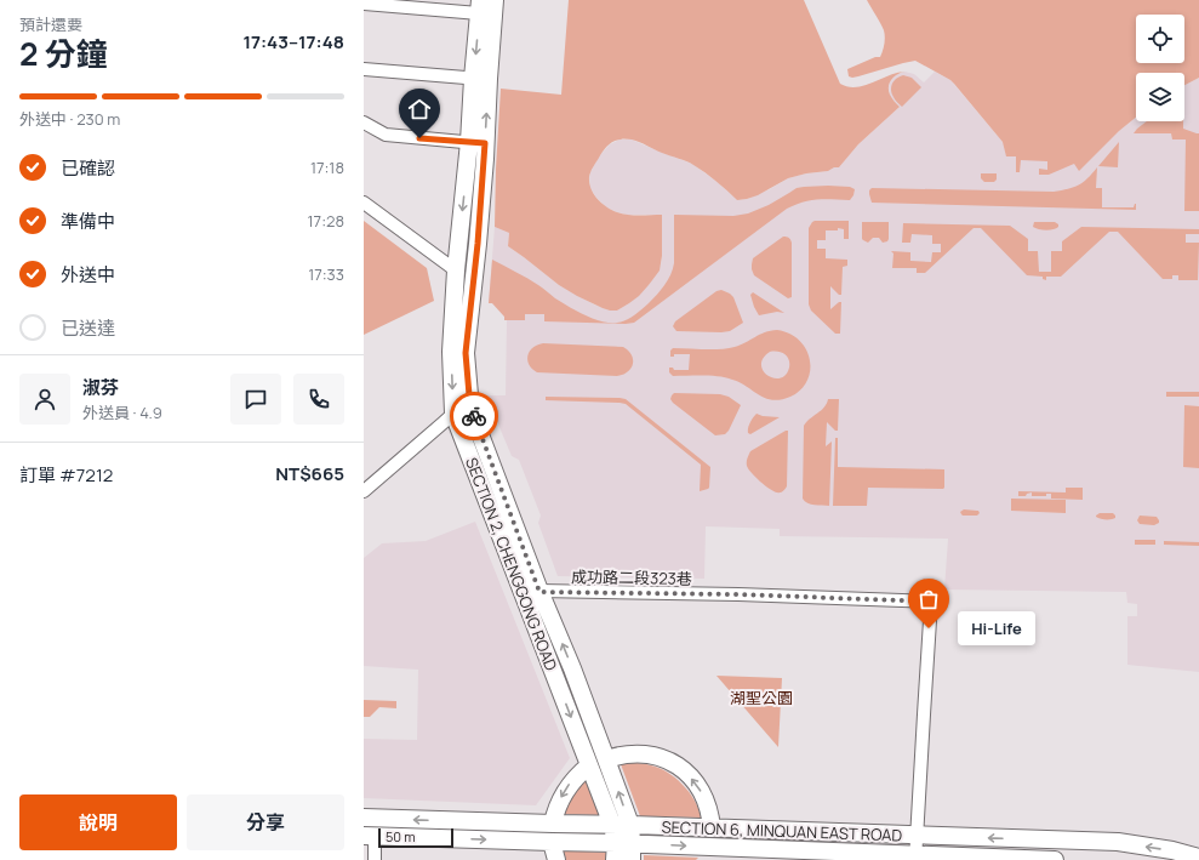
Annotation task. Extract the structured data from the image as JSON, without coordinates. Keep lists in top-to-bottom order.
{
  "streets": {
    "main road": ["SECTION 2, CHENGGONG ROAD", "SECTION 6, MINQUAN EAST ROAD"],
    "street": ["成功路二段323巷"]
  },
  "crossings": [
    ["SECTION 2, CHENGGONG ROAD", "成功路二段323巷"],
    ["SECTION 2, CHENGGONG ROAD", "SECTION 6, MINQUAN EAST ROAD"],
    ["成功路二段323巷", "SECTION 6, MINQUAN EAST ROAD"]
  ],
  "parks": ["湖聖公園"],
  "places": ["Hi-Life"],
  "scale_bar": "50 m",
  "page": {
    "heading": ["2 分鐘", "預計還要", "17:43–17:48"],
    "panel": [
      "淑芬",
      "外送員 · 4.9",
      "訂單 #7212",
      "NT$665"
    ],
    "bar": "外送中 · 230 m",
    "list": [
      ["已確認", "17:18"],
      ["準備中", "17:28"],
      ["外送中", "17:33"],
      "已送達"
    ],
    "bubble": "Hi-Life",
    "buttons": ["說明", "分享"],
    "scale": "50 m"
  }
}
